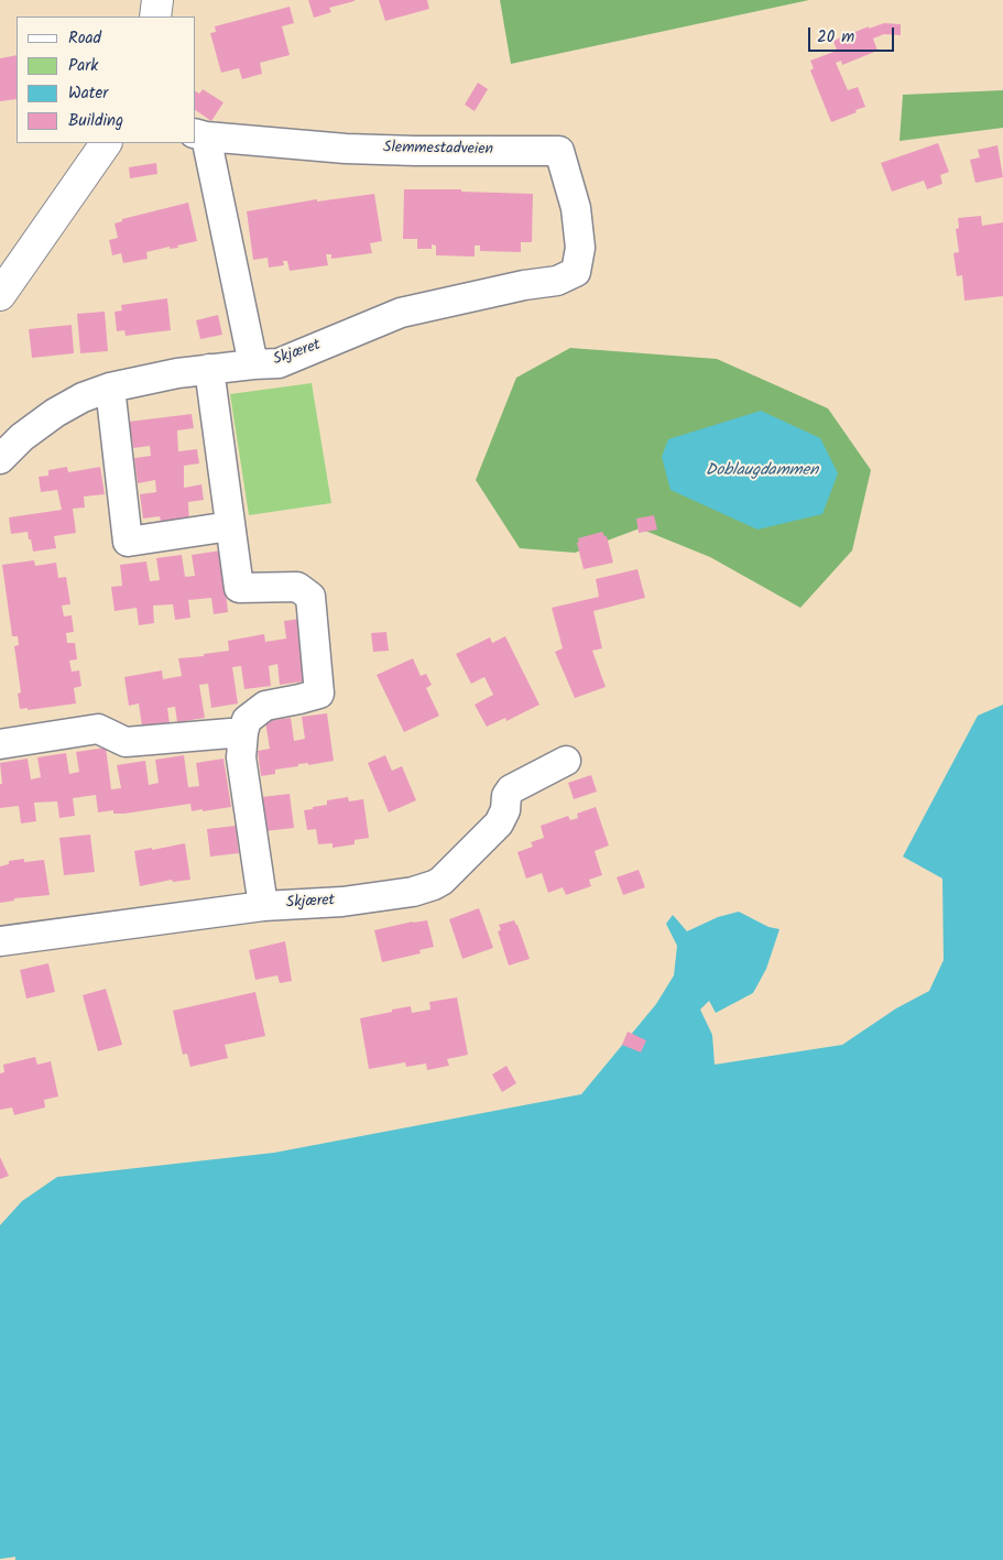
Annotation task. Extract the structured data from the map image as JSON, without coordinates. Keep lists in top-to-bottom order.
{
  "streets": {
    "street": ["Slemmestadveien", "Skjæret"]
  },
  "crossings": [
    ["Slemmestadveien", "Skjæret"]
  ],
  "water": ["Doblaugdammen"],
  "legend": [
    "Road",
    "Park",
    "Water",
    "Building"
  ],
  "scale_bar": "20 m"
}
